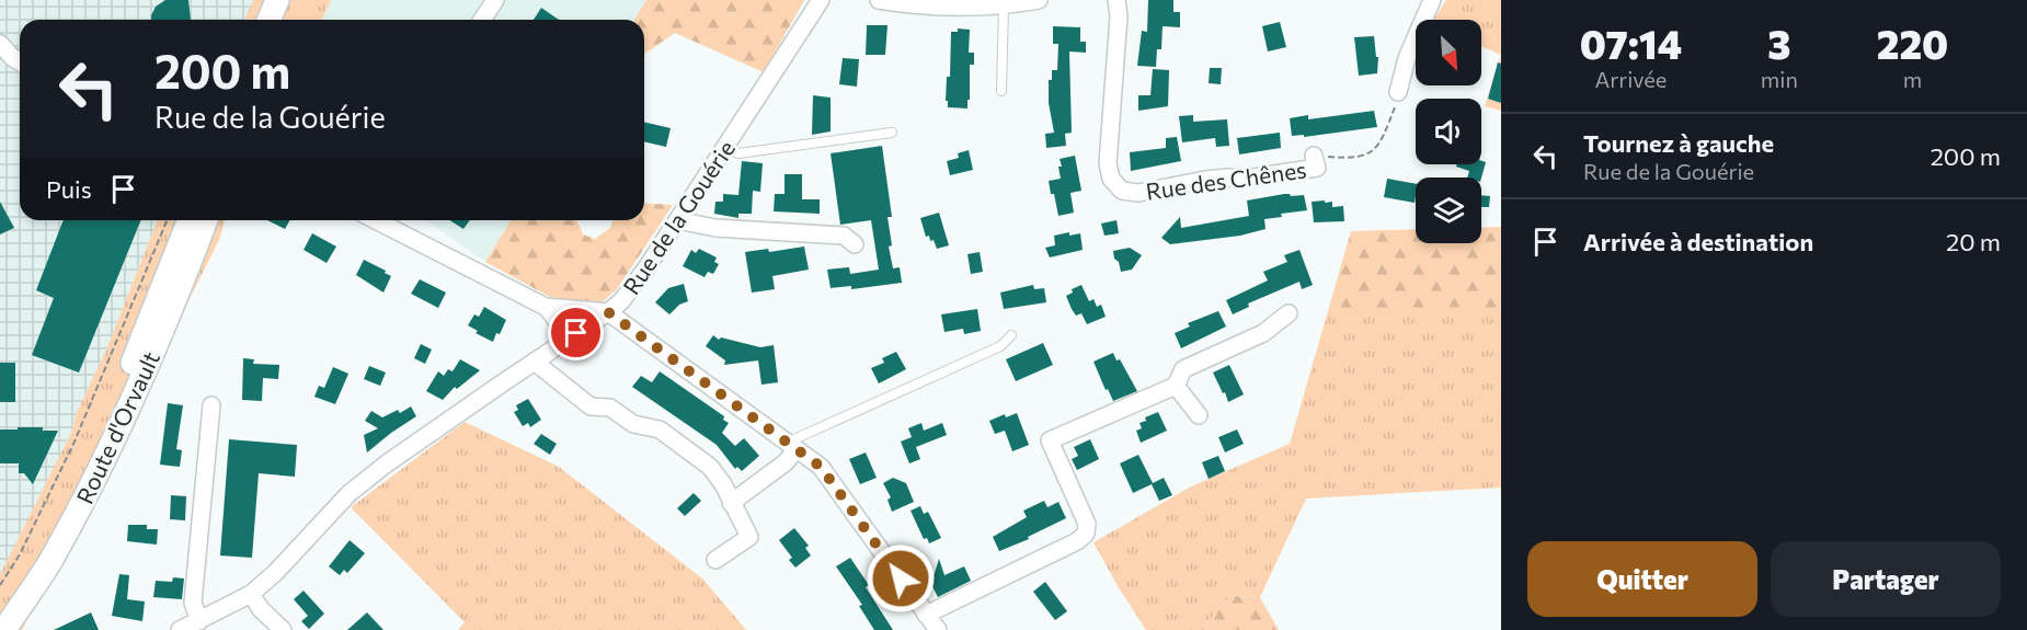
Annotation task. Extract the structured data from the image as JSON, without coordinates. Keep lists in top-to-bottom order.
{
  "streets": {
    "street": ["Rue des Chênes", "Rue de la Gouérie", "Route d'Orvault"]
  },
  "north": "bottom right",
  "page": {
    "eta": [
      "07:14",
      "Arrivée",
      "3",
      "min",
      "220",
      "m"
    ],
    "turn": ["200 m", "Rue de la Gouérie"],
    "list": [
      {
        "name": "Tournez à gauche",
        "note": "Rue de la Gouérie",
        "value": "200 m"
      },
      {
        "name": "Arrivée à destination",
        "value": "20 m"
      }
    ],
    "then": "Puis",
    "buttons": ["Quitter", "Partager"]
  }
}
